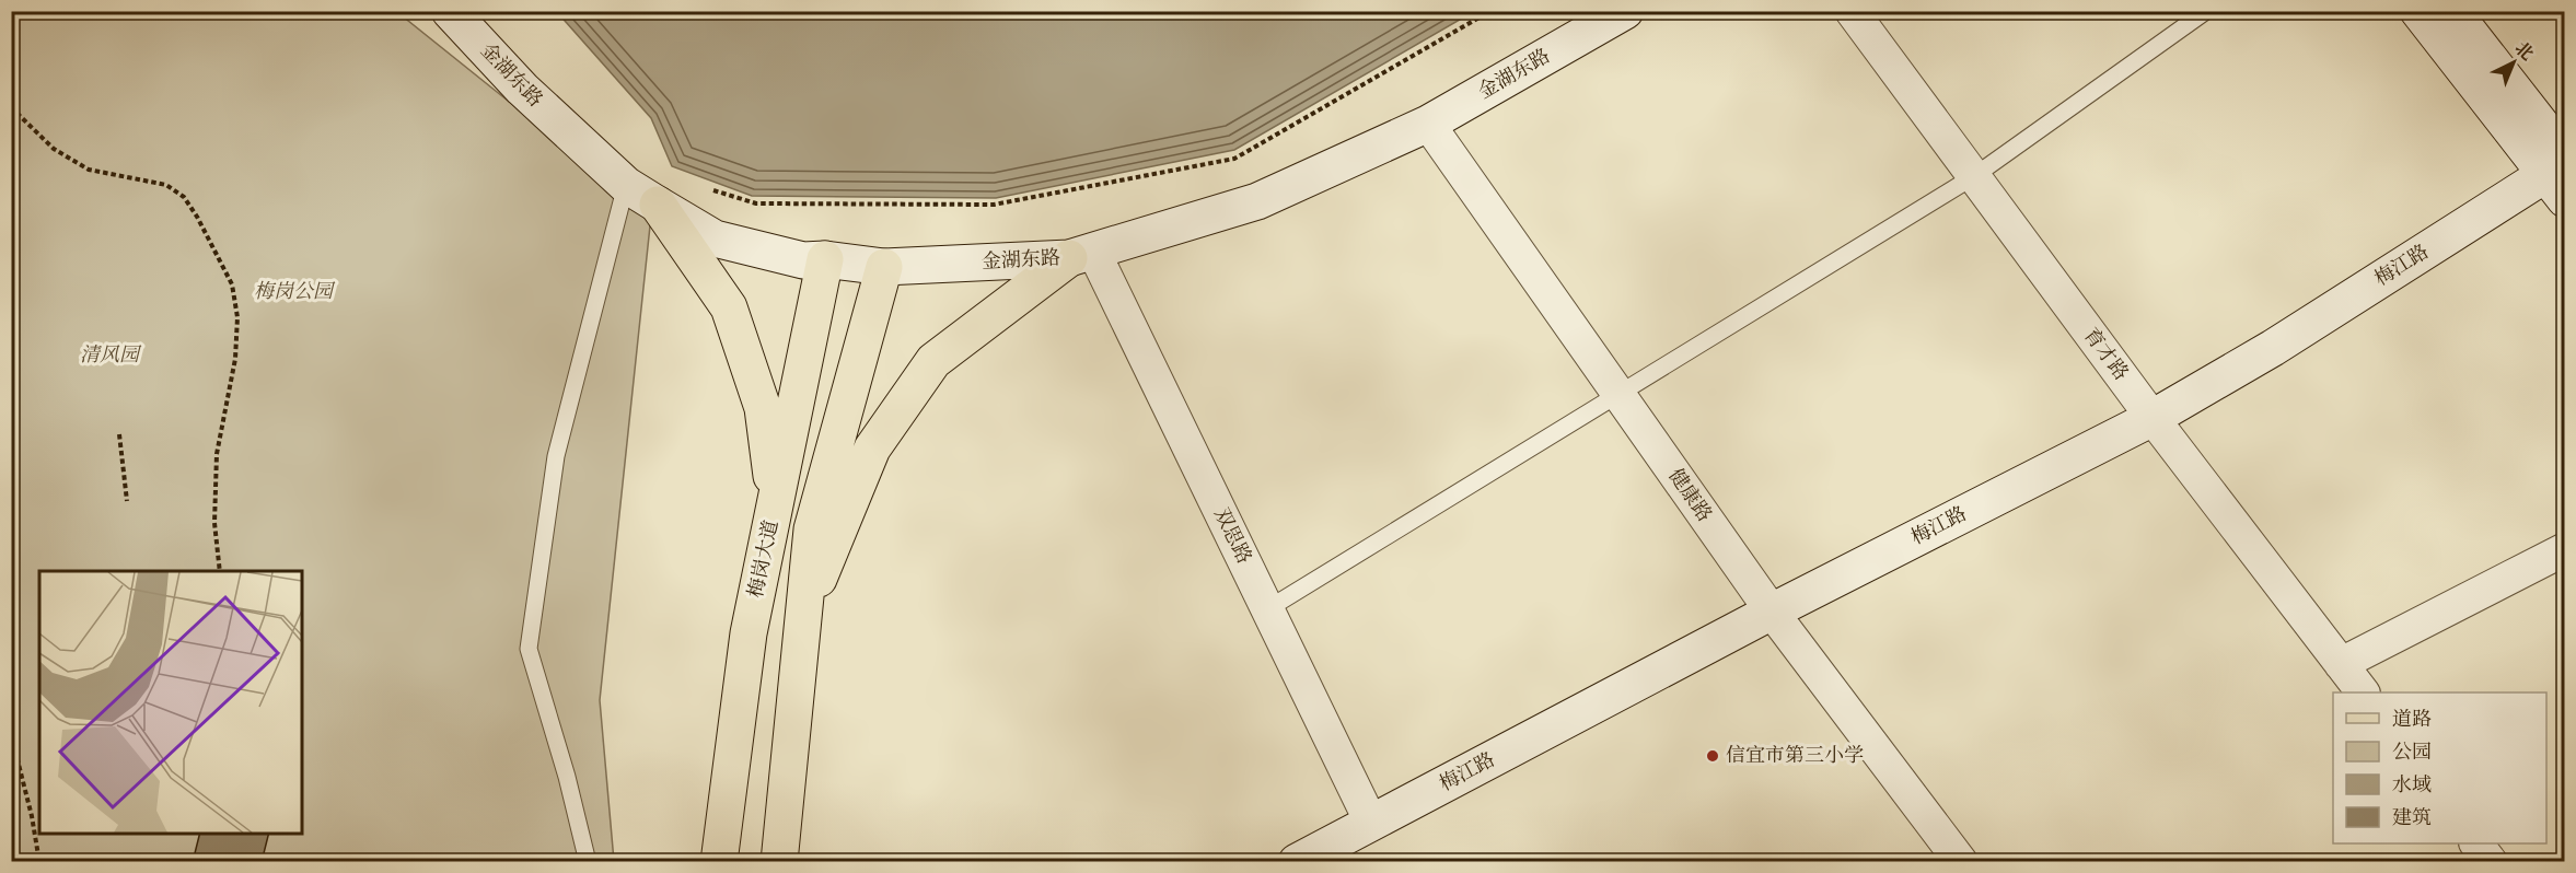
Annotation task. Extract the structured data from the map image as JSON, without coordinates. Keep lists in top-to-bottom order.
{
  "streets": {
    "main road": ["金湖东路", "梅江路", "梅岗大道"],
    "street": ["育才路", "健康路", "双思路"]
  },
  "crossings": [
    ["金湖东路", "健康路"],
    ["金湖东路", "双思路"],
    ["金湖东路", "梅岗大道"],
    ["梅江路", "育才路"],
    ["梅江路", "健康路"],
    ["梅江路", "双思路"]
  ],
  "parks": ["梅岗公园", "清风园"],
  "places": ["信宜市第三小学"],
  "legend": [
    "道路",
    "公园",
    "水域",
    "建筑"
  ],
  "north": "top right"
}
